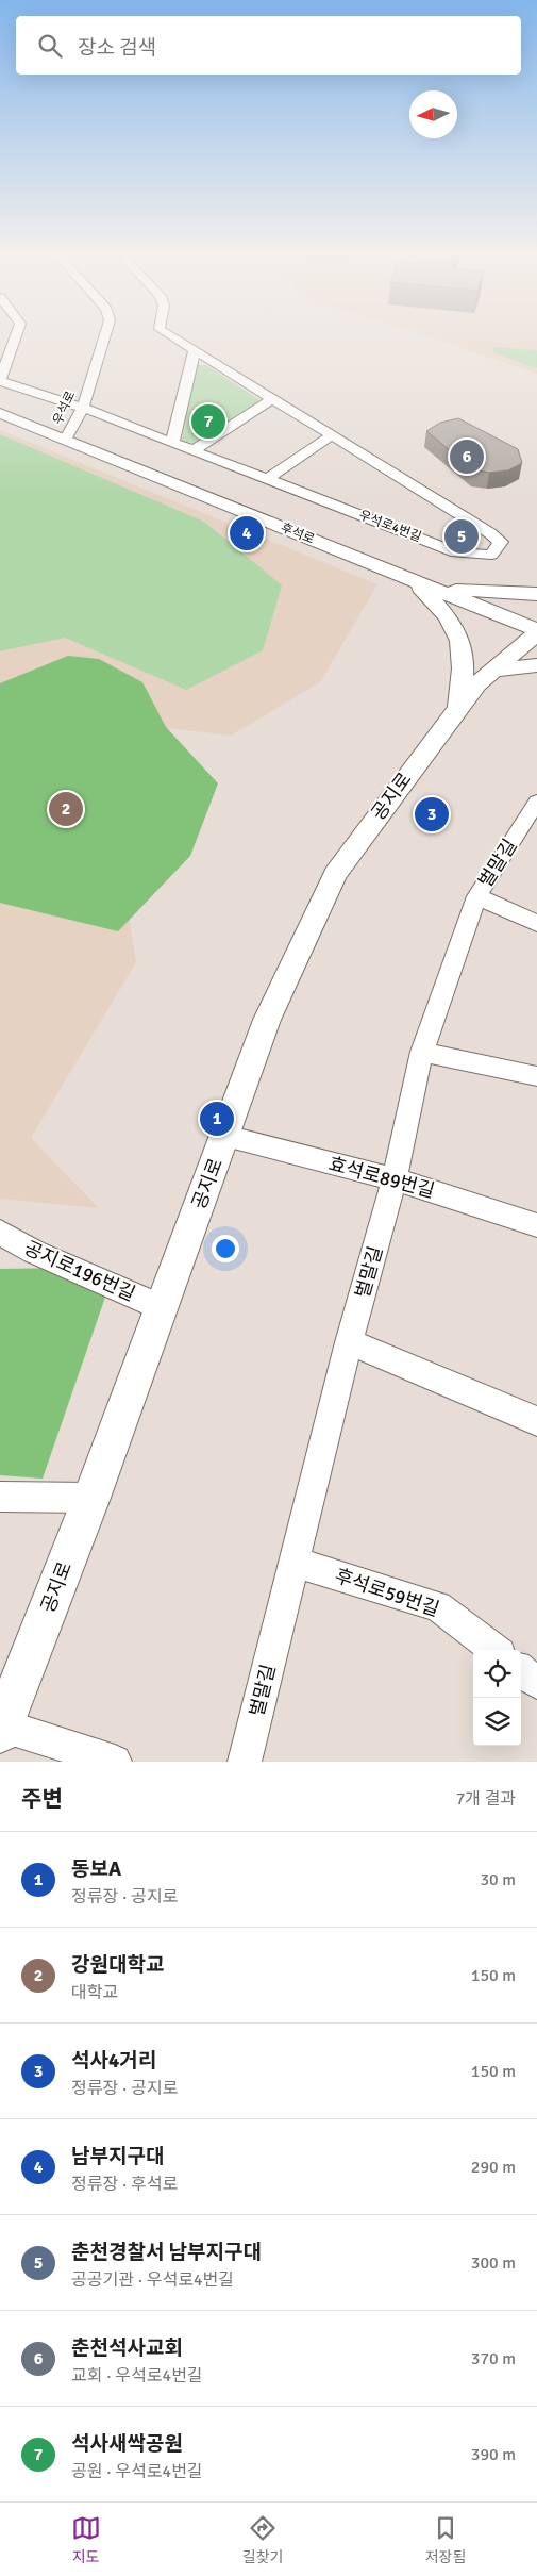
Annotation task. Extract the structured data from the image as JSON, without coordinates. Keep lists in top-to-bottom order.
{
  "streets": {
    "street": [
      "우석로",
      "우석로4번길",
      "후석로",
      "공지로",
      "벌말길",
      "효석로89번길",
      "공지로196번길",
      "후석로59번길"
    ]
  },
  "crossings": [
    ["우석로", "우석로4번길"],
    ["우석로", "후석로"],
    ["후석로", "공지로"],
    ["공지로", "효석로89번길"],
    ["공지로", "공지로196번길"],
    ["벌말길", "효석로89번길"],
    ["벌말길", "후석로59번길"]
  ],
  "north": "left",
  "page": {
    "search": "장소 검색",
    "pins": [
      "7",
      "6",
      "4",
      "5",
      "2",
      "3",
      "1"
    ],
    "heading": ["주변", "7개 결과"],
    "list": [
      {
        "mark": "1",
        "name": "동보A",
        "note": "정류장 · 공지로",
        "value": "30 m"
      },
      {
        "mark": "2",
        "name": "강원대학교",
        "note": "대학교",
        "value": "150 m"
      },
      {
        "mark": "3",
        "name": "석사4거리",
        "note": "정류장 · 공지로",
        "value": "150 m"
      },
      {
        "mark": "4",
        "name": "남부지구대",
        "note": "정류장 · 후석로",
        "value": "290 m"
      },
      {
        "mark": "5",
        "name": "춘천경찰서 남부지구대",
        "note": "공공기관 · 우석로4번길",
        "value": "300 m"
      },
      {
        "mark": "6",
        "name": "춘천석사교회",
        "note": "교회 · 우석로4번길",
        "value": "370 m"
      },
      {
        "mark": "7",
        "name": "석사새싹공원",
        "note": "공원 · 우석로4번길",
        "value": "390 m"
      }
    ],
    "nav": ["지도", "길찾기", "저장됨"]
  }
}
